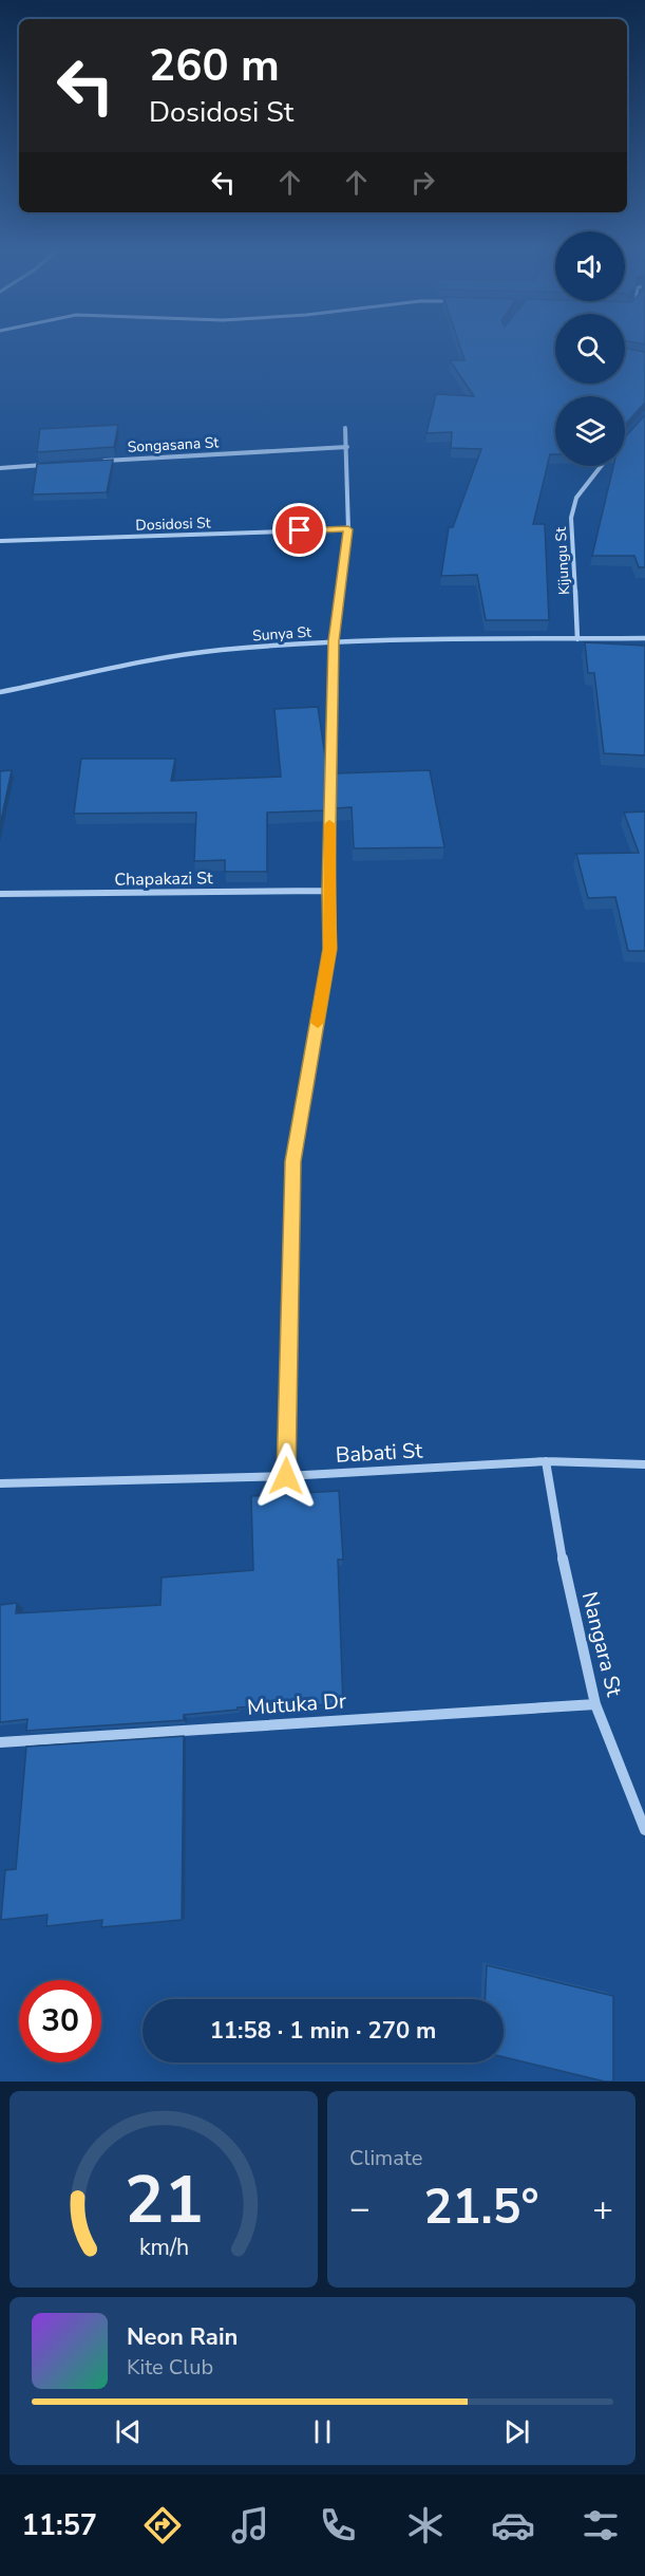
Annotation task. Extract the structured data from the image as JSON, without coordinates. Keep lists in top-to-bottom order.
{
  "streets": {
    "street": [
      "Songasana St",
      "Dosidosi St",
      "Kijungu St",
      "Sunya St",
      "Chapakazi St",
      "Babati St",
      "Nangara St",
      "Mutuka Dr"
    ]
  },
  "crossings": [
    ["Kijungu St", "Sunya St"],
    ["Babati St", "Nangara St"],
    ["Nangara St", "Mutuka Dr"]
  ],
  "page": {
    "turn": ["260 m", "Dosidosi St"],
    "limit": "30",
    "trip": "11:58 · 1 min · 270 m",
    "tile": "Climate",
    "heat": ["−", "21.5°", "+"],
    "song": ["Neon Rain", "Kite Club"],
    "tabs": "11:57",
    "gauge": ["21", "km/h"]
  }
}
